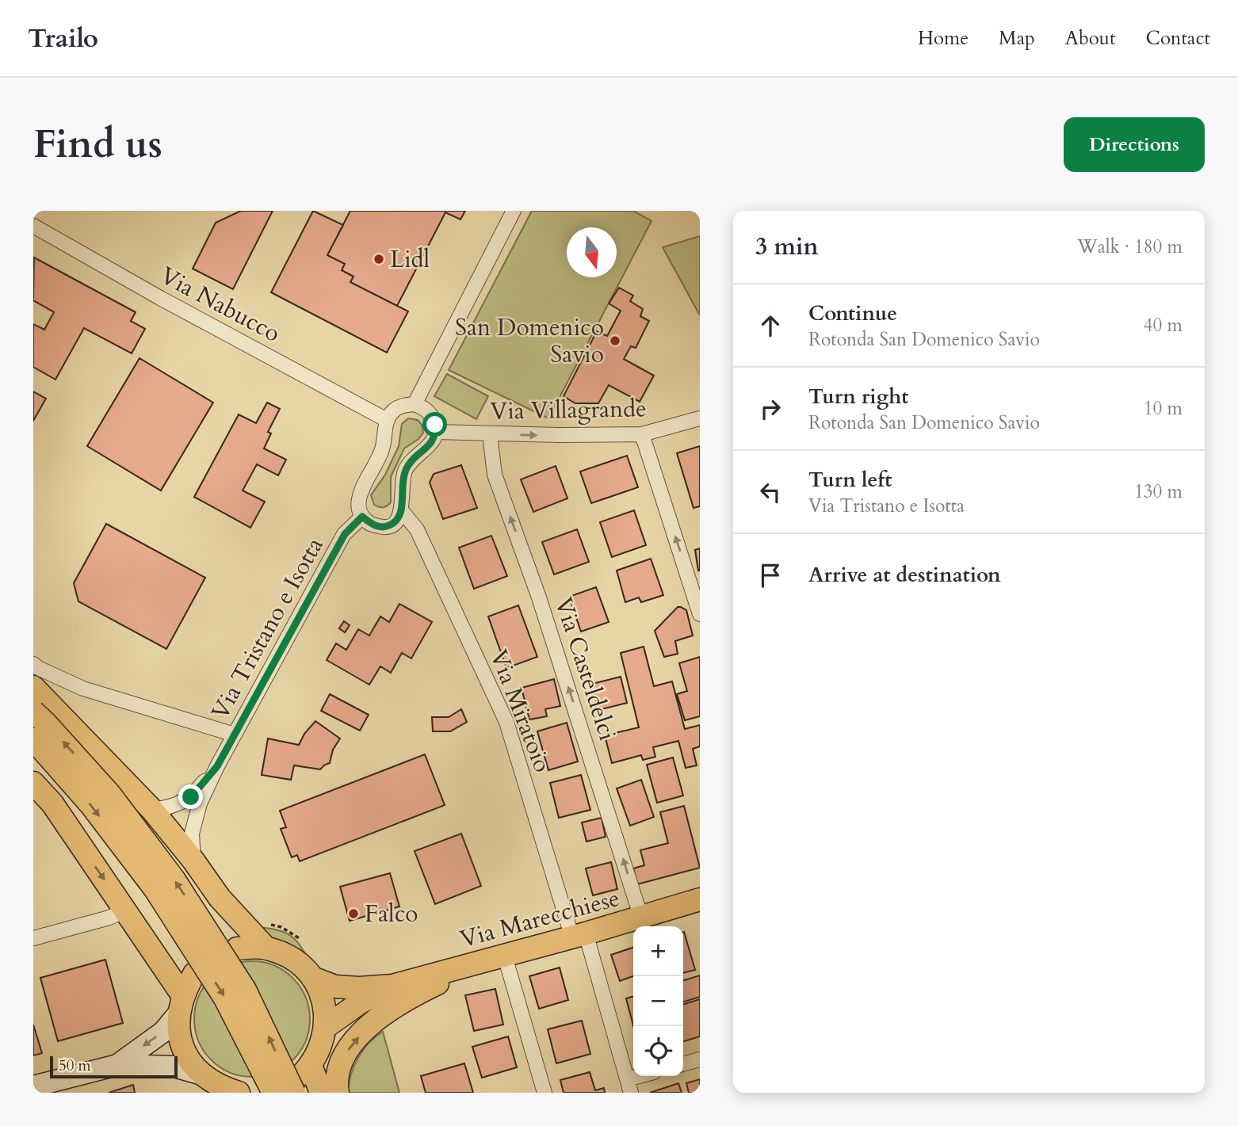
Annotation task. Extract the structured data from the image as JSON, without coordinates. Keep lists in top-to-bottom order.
{
  "streets": {
    "main road": ["Via Marecchiese"],
    "street": [
      "Via Nabucco",
      "Via Villagrande",
      "Via Tristano e Isotta",
      "Via Casteldelci",
      "Via Miratoio"
    ]
  },
  "crossings": [
    ["Via Villagrande", "Via Casteldelci"],
    ["Via Casteldelci", "Via Marecchiese"],
    ["Via Miratoio", "Via Marecchiese"]
  ],
  "one_way": ["Via Villagrande", "Via Casteldelci"],
  "places": ["Lidl", "San Domenico Savio", "Falco"],
  "scale_bar": "50 m",
  "north": "bottom",
  "page": {
    "header": "Trailo",
    "nav": [
      "Home",
      "Map",
      "About",
      "Contact"
    ],
    "buttons": "Directions",
    "title": "Find us",
    "heading": ["3 min", "Walk · 180 m"],
    "list": [
      ["Continue", "Rotonda San Domenico Savio", "40 m"],
      ["Turn right", "Rotonda San Domenico Savio", "10 m"],
      ["Turn left", "Via Tristano e Isotta", "130 m"],
      "Arrive at destination"
    ],
    "map_buttons": ["+", "−"],
    "scale": "50 m"
  }
}
